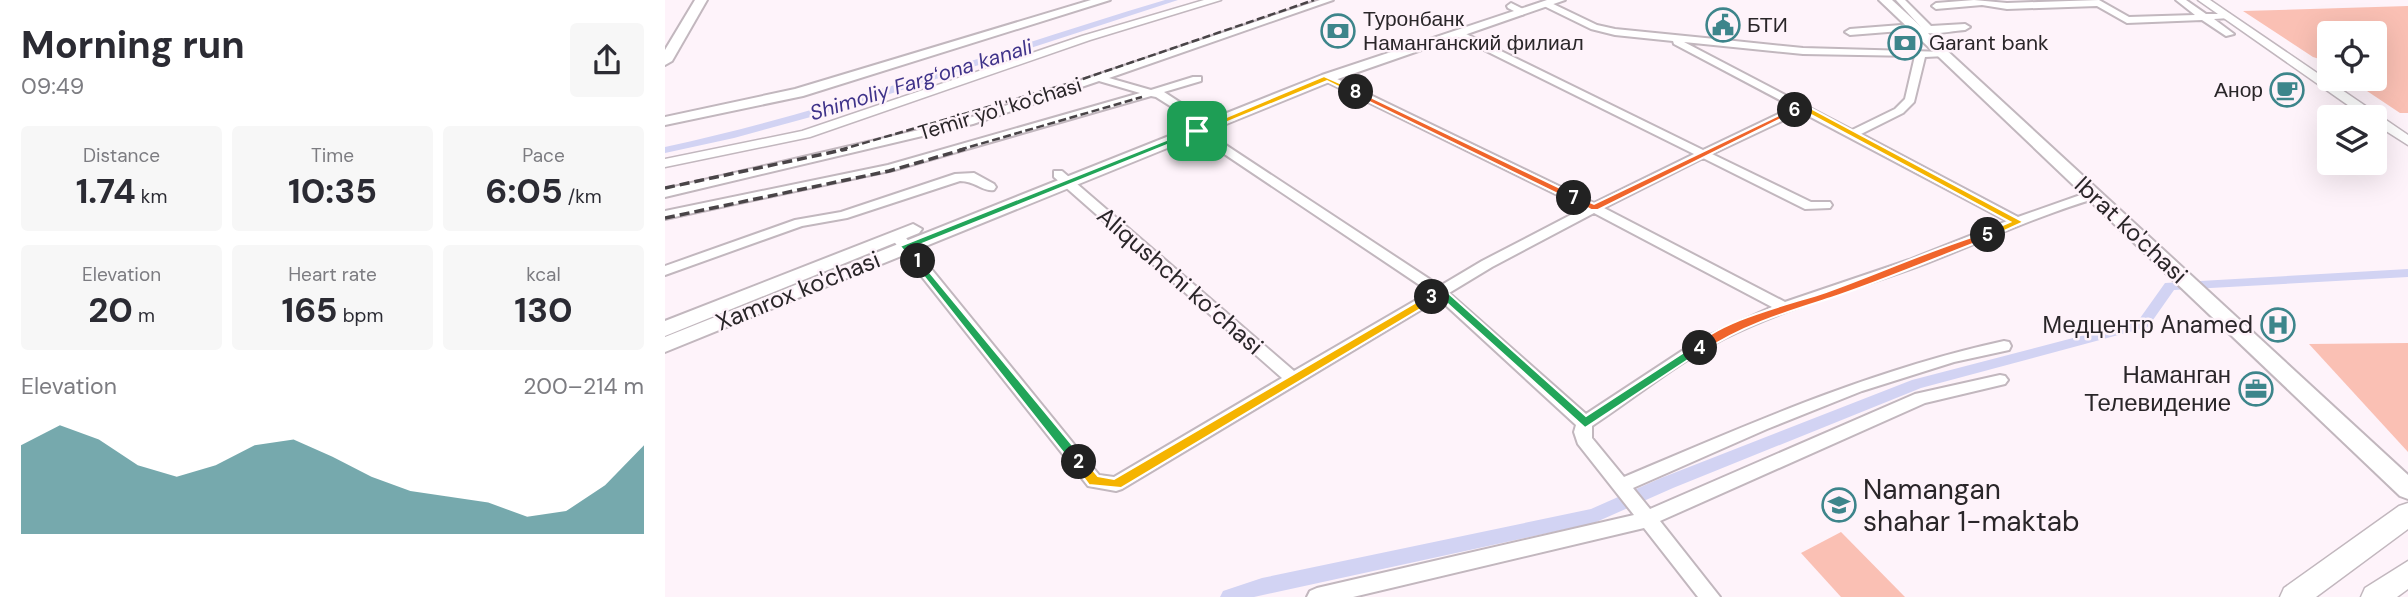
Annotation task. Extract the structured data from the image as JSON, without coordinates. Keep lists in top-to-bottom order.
{
  "streets": {
    "main road": ["Ibrat ko'chasi", "Xamrox ko'chasi"],
    "street": ["Temir yo'l ko'chasi", "Aliqushchi ko‘chasi"]
  },
  "crossings": [
    ["Aliqushchi ko‘chasi", "Xamrox ko'chasi"]
  ],
  "water": ["Shimoliy Fargʻona kanali"],
  "places": {
    "public building": ["БТИ"],
    "bank": ["Туронбанк Наманганский филиал", "Garant bank"],
    "cafe": ["Анор"],
    "hospital": ["Медцентр Anamed"],
    "office": ["Наманган Телевидение"],
    "school or university": ["Namangan shahar 1-maktab"]
  },
  "page": {
    "heading": ["Morning run", "09:49"],
    "pins": [
      "8",
      "6",
      "7",
      "5",
      "1",
      "3",
      "4",
      "2"
    ],
    "stats": [
      ["Distance", "1.74 km"],
      ["Time", "10:35"],
      ["Pace", "6:05 /km"],
      ["Elevation", "20 m"],
      ["Heart rate", "165 bpm"],
      ["kcal", "130"]
    ],
    "chart": ["Elevation", "200–214 m"]
  }
}
